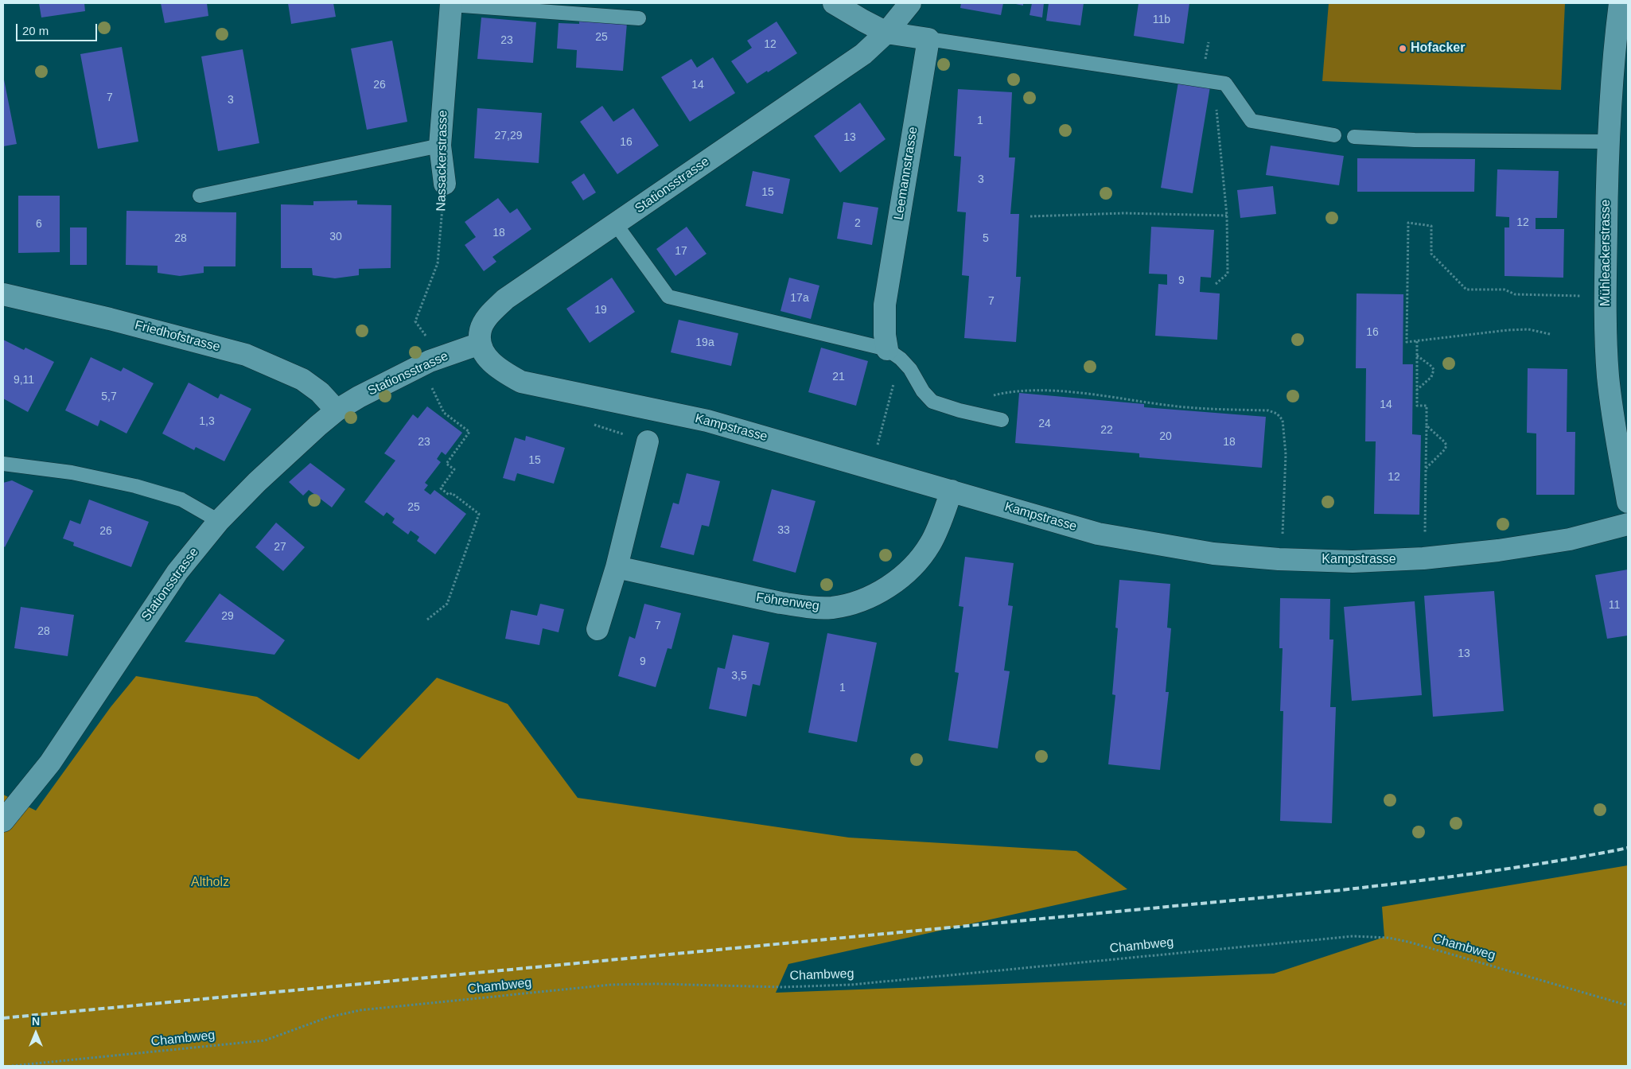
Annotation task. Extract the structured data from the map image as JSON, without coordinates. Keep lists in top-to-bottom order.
{
  "streets": {
    "street": [
      "Nassackerstrasse",
      "Leemannstrasse",
      "Stationsstrasse",
      "Mühleackerstrasse",
      "Friedhofstrasse",
      "Kampstrasse",
      "Föhrenweg"
    ],
    "path": ["Chambweg"]
  },
  "crossings": [
    ["Stationsstrasse", "Friedhofstrasse"],
    ["Stationsstrasse", "Kampstrasse"],
    ["Kampstrasse", "Föhrenweg"]
  ],
  "parks": ["Altholz"],
  "places": ["Hofacker"],
  "house_numbers": [
    "11b",
    "25",
    "23",
    "12",
    "26",
    "14",
    "7",
    "3",
    "1",
    "27,29",
    "13",
    "16",
    "3",
    "15",
    "12",
    "2",
    "6",
    "18",
    "30",
    "28",
    "5",
    "17",
    "9",
    "17a",
    "7",
    "19",
    "16",
    "19a",
    "21",
    "9,11",
    "5,7",
    "14",
    "1,3",
    "24",
    "22",
    "20",
    "23",
    "18",
    "15",
    "12",
    "25",
    "33",
    "26",
    "27",
    "11",
    "29",
    "7",
    "28",
    "13",
    "9",
    "3,5",
    "1"
  ],
  "scale_bar": "20 m",
  "north": "top"
}
